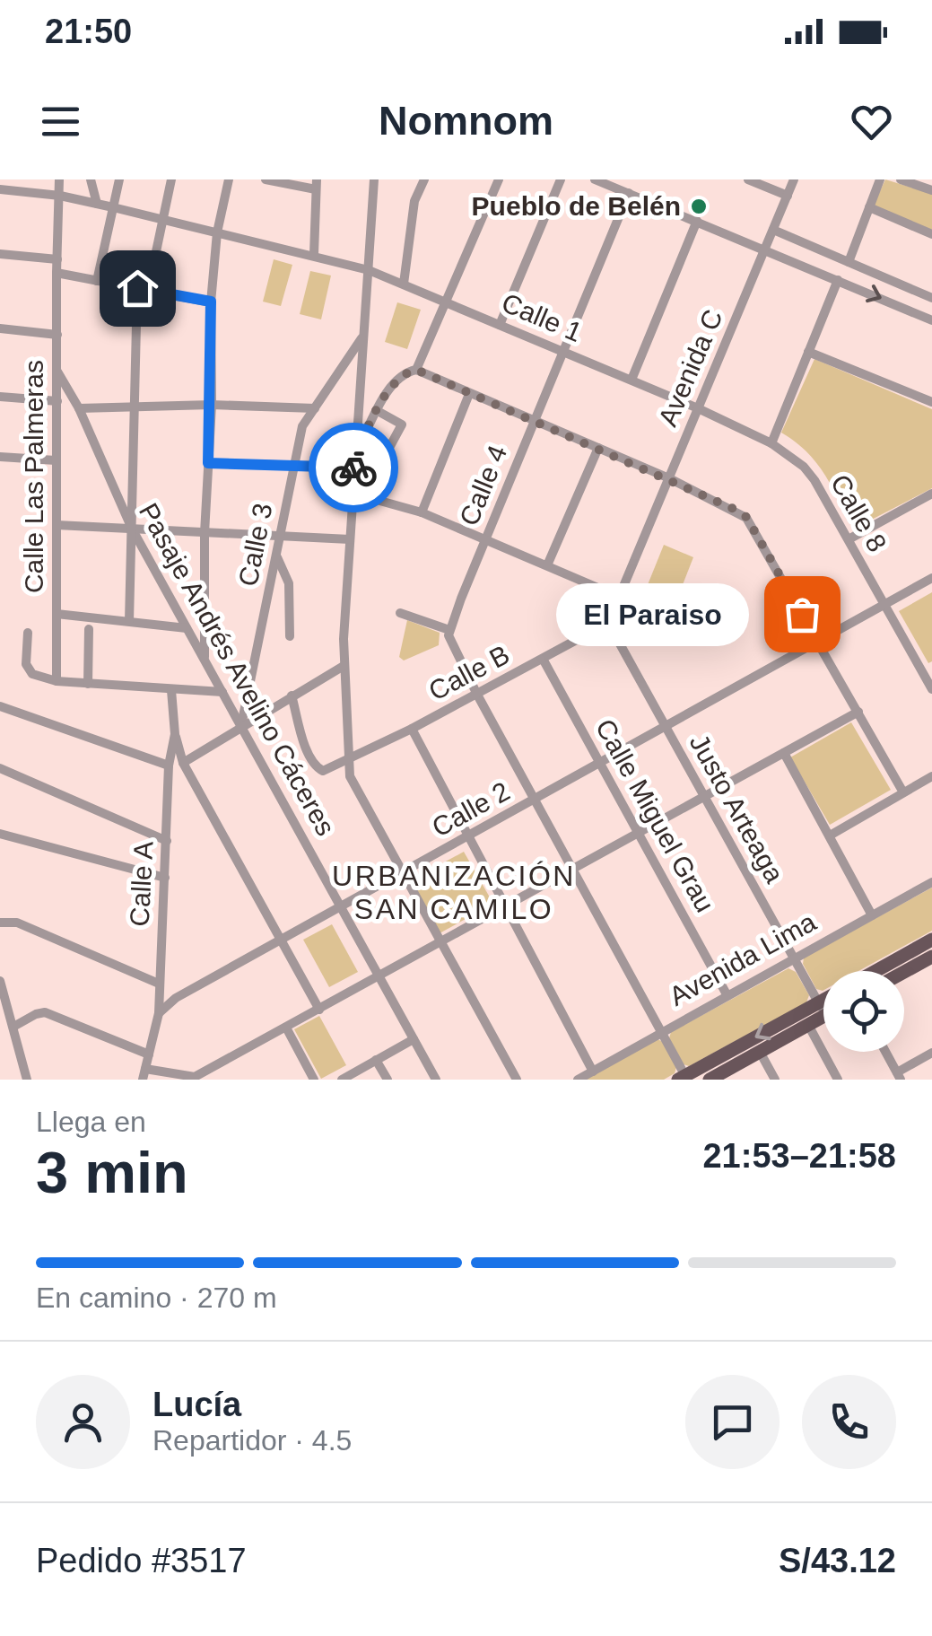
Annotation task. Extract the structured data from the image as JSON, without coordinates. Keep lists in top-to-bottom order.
{
  "streets": {
    "street": [
      "Calle 1",
      "Avenida C",
      "Calle Las Palmeras",
      "Calle 4",
      "Calle 8",
      "Calle 3",
      "Pasaje Andrés Avelino Cáceres",
      "Calle B",
      "Justo Arteaga",
      "Calle 2",
      "Calle Miguel Grau",
      "Calle A",
      "Avenida Lima"
    ]
  },
  "crossings": [
    ["Calle 1", "Avenida C"],
    ["Calle 1", "Calle Las Palmeras"],
    ["Calle 1", "Calle 4"],
    ["Calle 1", "Calle 8"],
    ["Avenida C", "Calle 8"],
    ["Avenida C", "Calle B"],
    ["Avenida C", "Justo Arteaga"],
    ["Calle Las Palmeras", "Pasaje Andrés Avelino Cáceres"],
    ["Calle 8", "Calle 2"],
    ["Calle 3", "Pasaje Andrés Avelino Cáceres"],
    ["Pasaje Andrés Avelino Cáceres", "Calle 2"],
    ["Calle B", "Justo Arteaga"],
    ["Calle B", "Calle Miguel Grau"],
    ["Justo Arteaga", "Calle 2"],
    ["Justo Arteaga", "Avenida Lima"],
    ["Calle 2", "Calle Miguel Grau"],
    ["Calle 2", "Calle A"],
    ["Calle Miguel Grau", "Avenida Lima"]
  ],
  "districts": ["URBANIZACIÓN SAN CAMILO"],
  "places": ["Pueblo de Belén", "El Paraiso"],
  "page": {
    "status": "21:50",
    "header": "Nomnom",
    "bubble": "El Paraiso",
    "heading": ["3 min", "Llega en", "21:53–21:58"],
    "panel": [
      "Lucía",
      "Repartidor · 4.5",
      "Pedido #3517",
      "S/43.12"
    ],
    "bar": "En camino · 270 m"
  }
}
